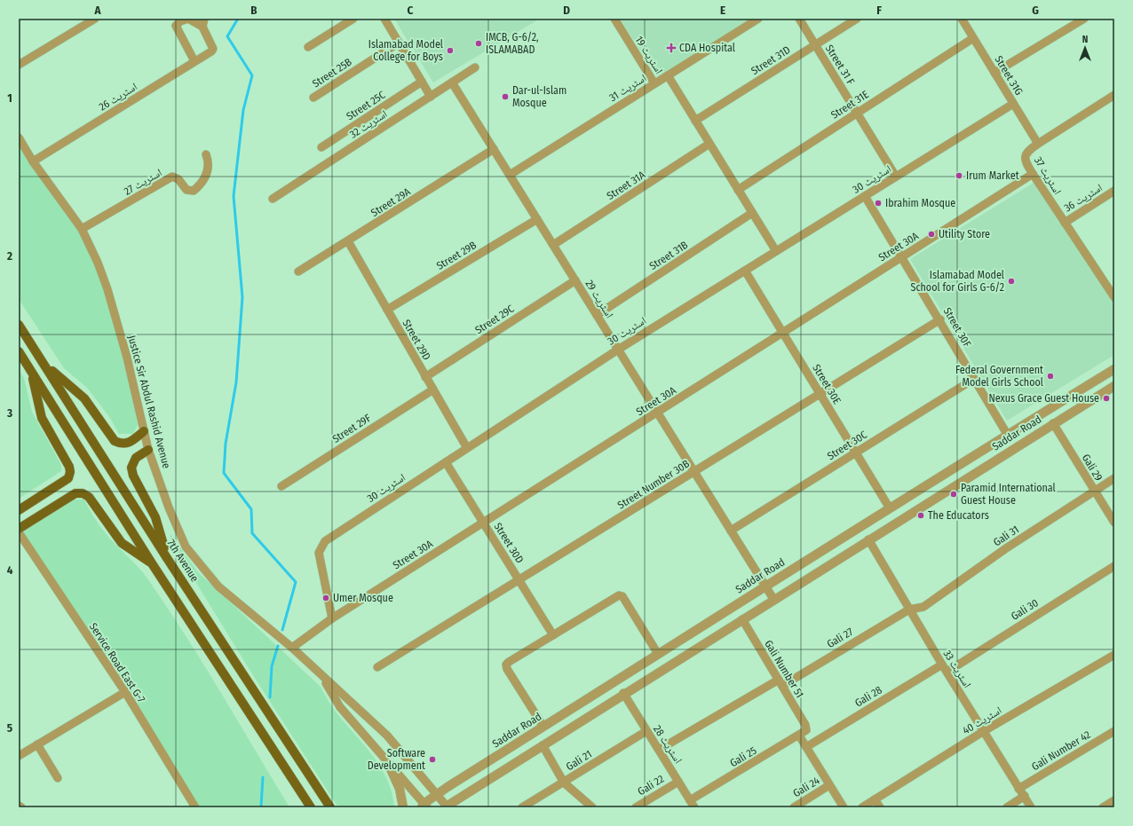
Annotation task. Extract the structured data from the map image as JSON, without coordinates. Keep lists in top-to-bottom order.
{
  "streets": {
    "main road": ["7th Avenue"],
    "street": [
      "اسٹریٹ 19",
      "Street 31D",
      "Street 31 F",
      "Street 25B",
      "Street 31G",
      "اسٹریٹ 31",
      "اسٹریٹ 26",
      "Street 31E",
      "Street 25C",
      "اسٹریٹ 32",
      "اسٹریٹ 37",
      "اسٹریٹ 30",
      "اسٹریٹ 27",
      "Street 31A",
      "اسٹریٹ 36",
      "Street 29A",
      "Street 30A",
      "Street 29B",
      "Street 31B",
      "اسٹریٹ 29",
      "Street 29C",
      "Street 30F",
      "Street 29D",
      "Street 30E",
      "Justice Sir Abdul Rashid Avenue",
      "Street 29F",
      "Saddar Road",
      "Street 30C",
      "Gali 29",
      "Street Number 30B",
      "Gali 31",
      "Street 30D",
      "Gali 30",
      "Gali 27",
      "Service Road East G-7",
      "Gali Number 51",
      "اسٹریٹ 33",
      "Gali 28",
      "اسٹریٹ 40",
      "اسٹریٹ 28",
      "Gali Number 42",
      "Gali 25",
      "Gali 21",
      "Gali 22",
      "Gali 24"
    ]
  },
  "crossings": [
    ["اسٹریٹ 19", "اسٹریٹ 31"],
    ["Street 31D", "Street 31 F"],
    ["Street 31 F", "Street 31E"],
    ["Street 31 F", "اسٹریٹ 30"],
    ["Street 31G", "Street 31E"],
    ["Street 31G", "اسٹریٹ 37"],
    ["Street 31G", "اسٹریٹ 30"],
    ["اسٹریٹ 31", "اسٹریٹ 29"],
    ["اسٹریٹ 26", "Justice Sir Abdul Rashid Avenue"],
    ["اسٹریٹ 32", "اسٹریٹ 29"],
    ["اسٹریٹ 37", "اسٹریٹ 36"],
    ["اسٹریٹ 37", "Street 30A"],
    ["اسٹریٹ 30", "Street 30A"],
    ["اسٹریٹ 30", "اسٹریٹ 29"],
    ["اسٹریٹ 30", "Street 30F"],
    ["اسٹریٹ 30", "Street 29D"],
    ["اسٹریٹ 30", "Street 30E"],
    ["اسٹریٹ 30", "Street 30D"],
    ["اسٹریٹ 27", "Justice Sir Abdul Rashid Avenue"],
    ["Street 31A", "اسٹریٹ 29"],
    ["Street 29A", "اسٹریٹ 29"],
    ["Street 29A", "Street 29D"],
    ["Street 30A", "اسٹریٹ 29"],
    ["Street 30A", "Street 30F"],
    ["Street 30A", "Street 30E"],
    ["Street 30A", "Justice Sir Abdul Rashid Avenue"],
    ["Street 30A", "Street 30D"],
    ["Street 29B", "اسٹریٹ 29"],
    ["Street 29B", "Street 29D"],
    ["Street 31B", "اسٹریٹ 29"],
    ["اسٹریٹ 29", "Street 29C"],
    ["اسٹریٹ 29", "Saddar Road"],
    ["اسٹریٹ 29", "Street 30C"],
    ["اسٹریٹ 29", "Street Number 30B"],
    ["Street 29C", "Street 29D"],
    ["Street 30F", "Saddar Road"],
    ["Street 30F", "Street 30C"],
    ["Street 30F", "Street Number 30B"],
    ["Street 29D", "Street 29F"],
    ["Street 30E", "Saddar Road"],
    ["Street 30E", "Street 30C"],
    ["Street 30E", "Street Number 30B"],
    ["Justice Sir Abdul Rashid Avenue", "Saddar Road"],
    ["Saddar Road", "Gali 29"],
    ["Saddar Road", "Gali Number 51"],
    ["Saddar Road", "اسٹریٹ 33"],
    ["Saddar Road", "اسٹریٹ 28"],
    ["Gali 29", "Gali 31"],
    ["Street Number 30B", "Street 30D"],
    ["Gali 31", "Gali 27"],
    ["Gali 31", "اسٹریٹ 33"],
    ["Gali 30", "اسٹریٹ 33"],
    ["Gali 27", "Gali Number 51"],
    ["Gali 27", "اسٹریٹ 33"],
    ["Gali 27", "اسٹریٹ 28"],
    ["Gali Number 51", "Gali 28"],
    ["Gali Number 51", "Gali 25"],
    ["Gali Number 51", "Gali 24"],
    ["اسٹریٹ 33", "Gali 28"],
    ["اسٹریٹ 33", "اسٹریٹ 40"],
    ["اسٹریٹ 33", "Gali Number 42"],
    ["اسٹریٹ 28", "Gali 25"],
    ["اسٹریٹ 28", "Gali 21"],
    ["اسٹریٹ 28", "Gali 22"]
  ],
  "places": {
    "other": [
      "IMCB, G-6/2, ISLAMABAD",
      "Islamabad Model College for Boys",
      "Dar-ul-Islam Mosque",
      "Irum Market",
      "Ibrahim Mosque",
      "Utility Store",
      "Islamabad Model School for Girls G-6/2",
      "Federal Government Model Girls School",
      "Nexus Grace Guest House",
      "Paramid International Guest House",
      "The Educators",
      "Umer Mosque",
      "Software Development"
    ],
    "health": ["CDA Hospital"]
  },
  "north": "top",
  "grid": {
    "columns": [
      "A",
      "B",
      "C",
      "D",
      "E",
      "F",
      "G"
    ],
    "rows": [
      "1",
      "2",
      "3",
      "4",
      "5"
    ]
  }
}
